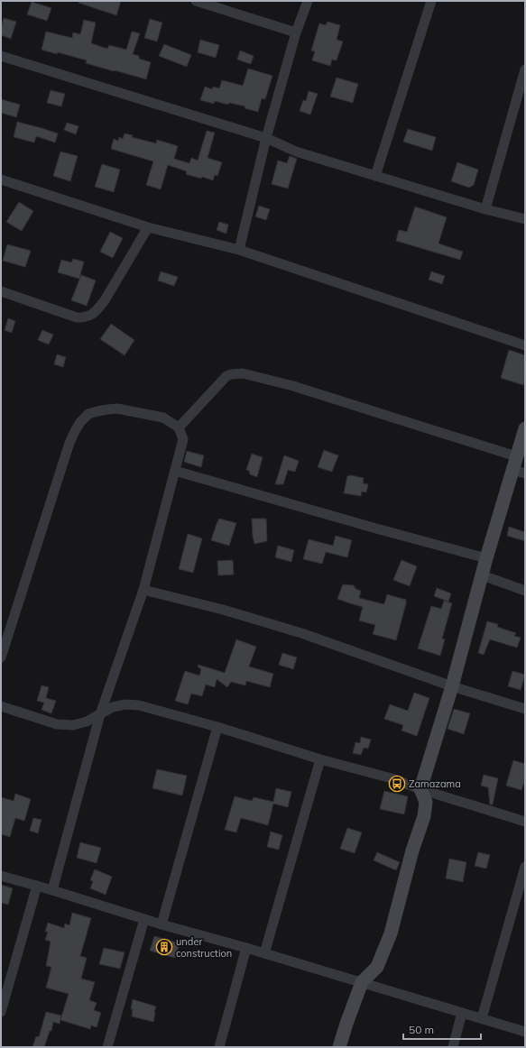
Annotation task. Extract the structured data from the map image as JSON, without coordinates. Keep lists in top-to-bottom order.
{
  "places": {
    "bus stop": ["Zamazama"],
    "building": ["under construction"]
  },
  "scale_bar": "50 m"
}
